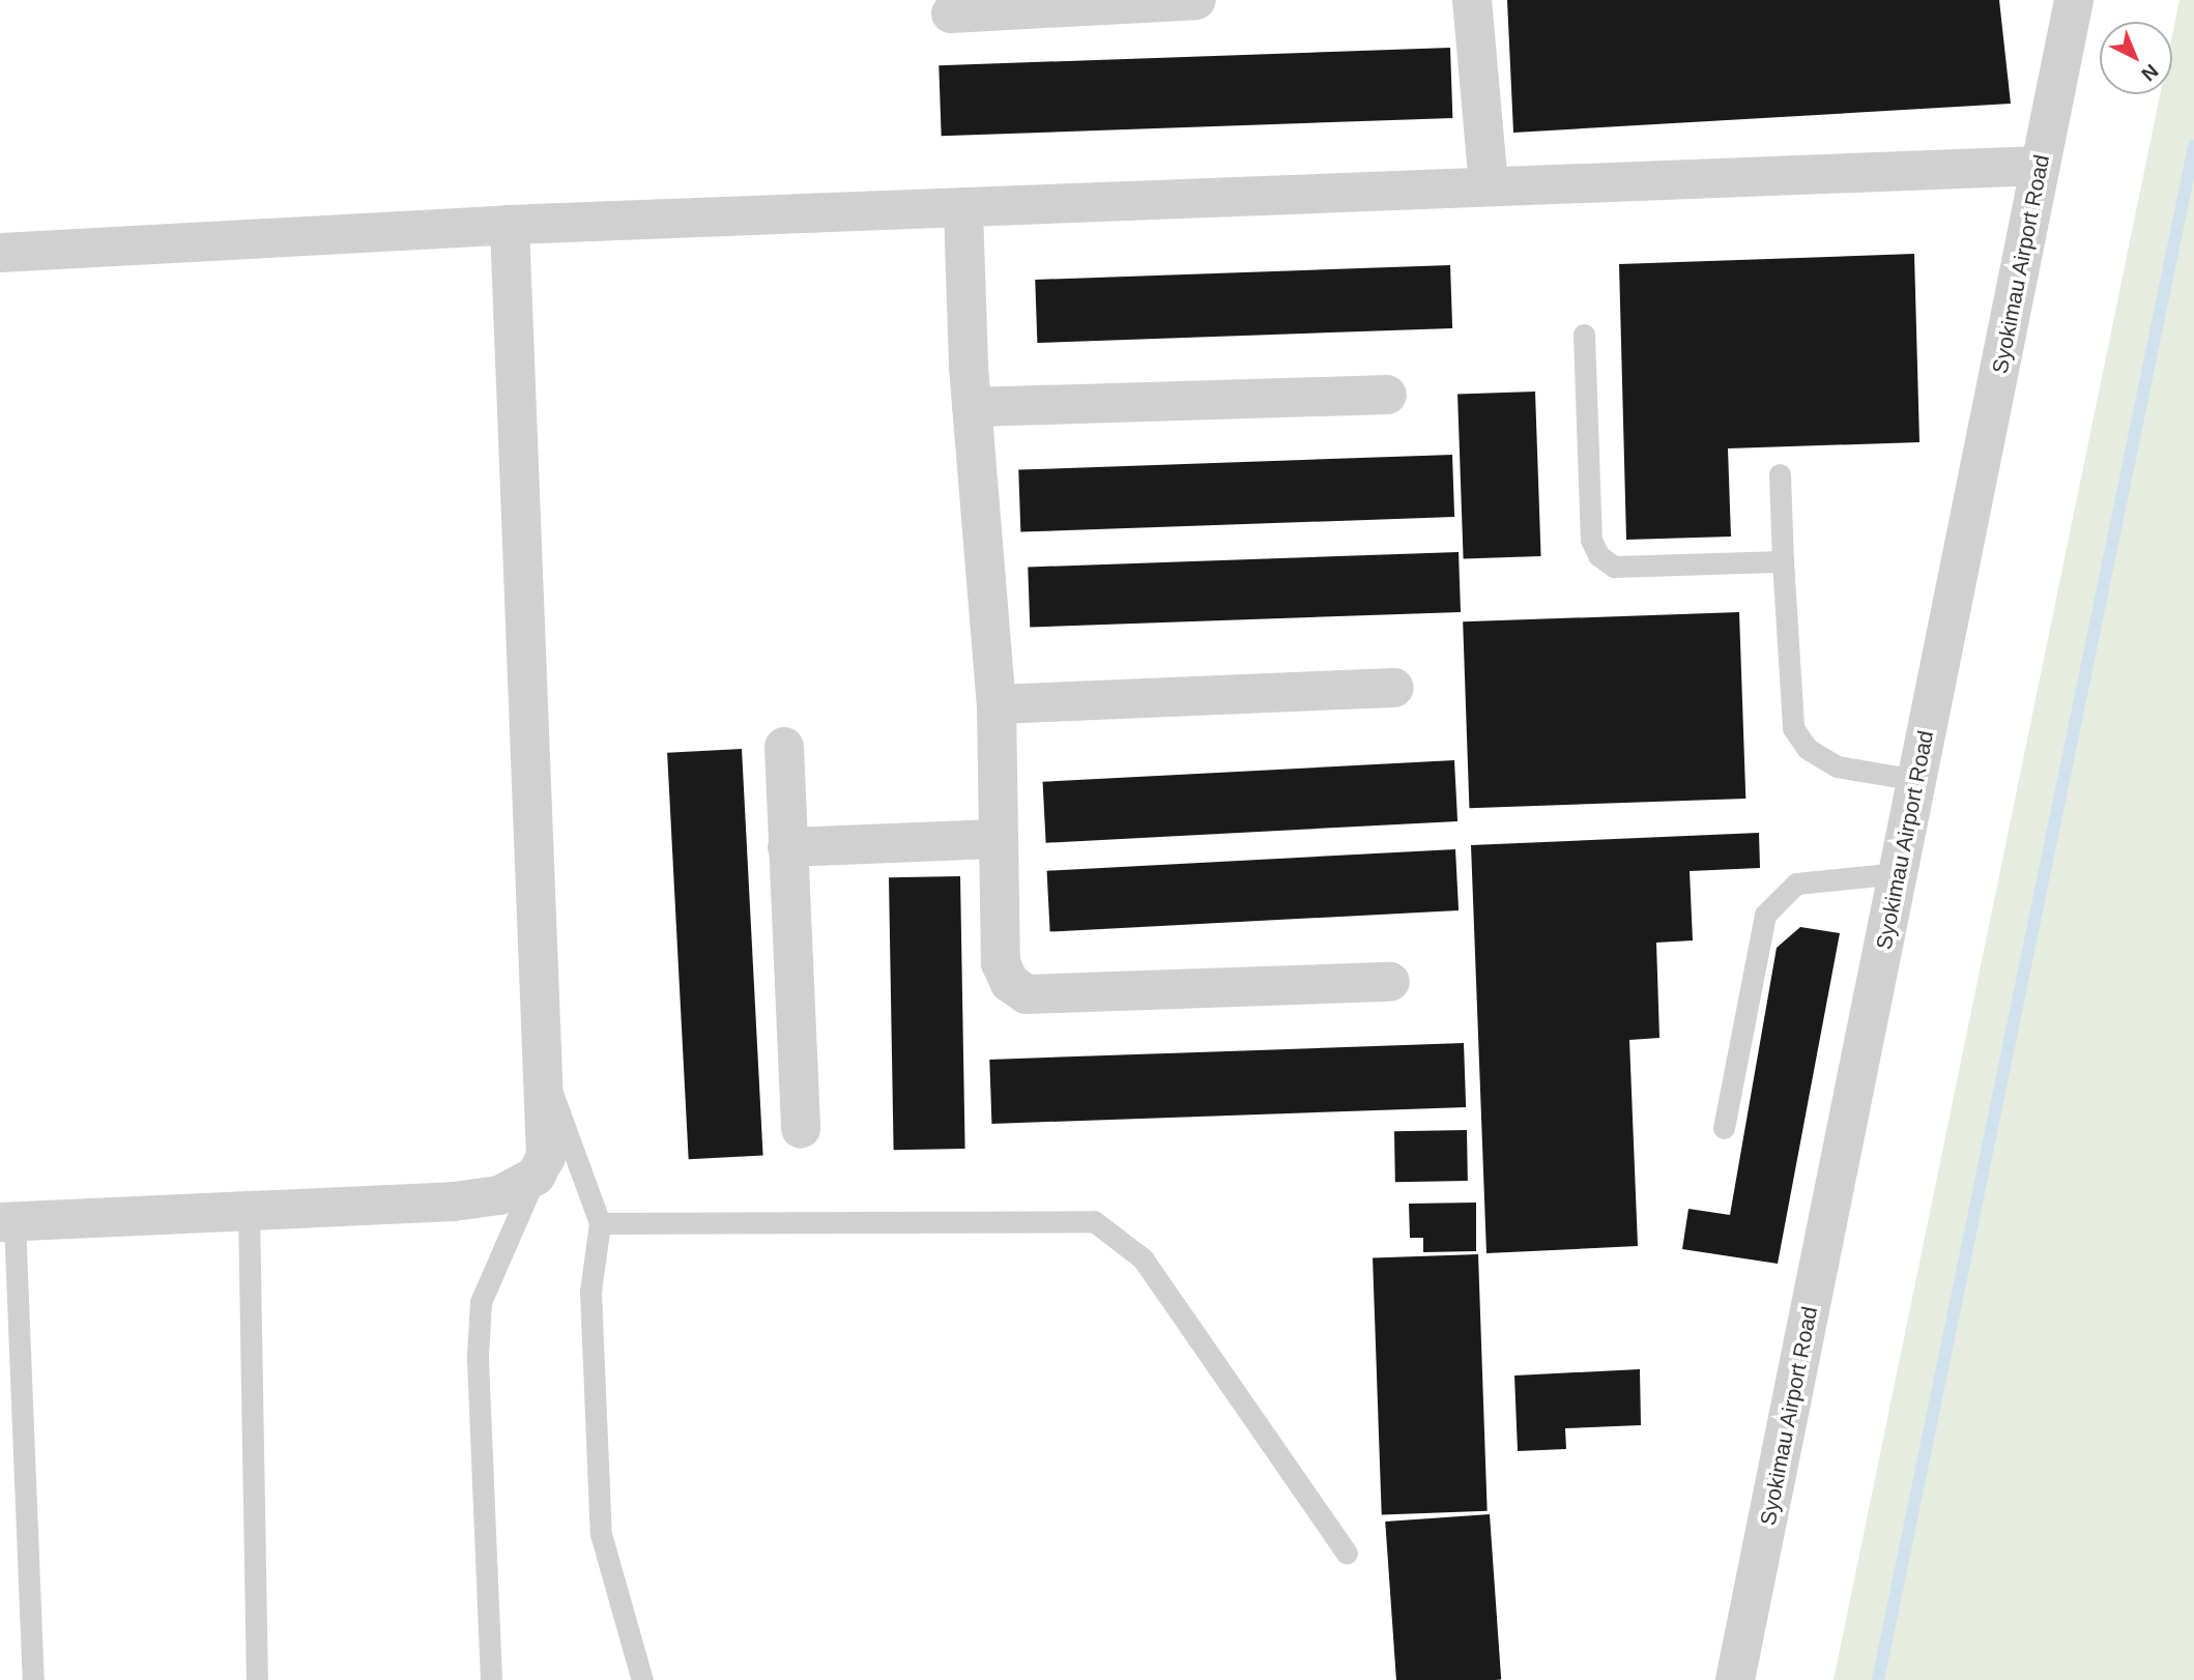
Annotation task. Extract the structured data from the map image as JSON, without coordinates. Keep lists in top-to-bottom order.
{
  "streets": {
    "street": ["Syokimau Airport Road"]
  },
  "north": "bottom right"
}
